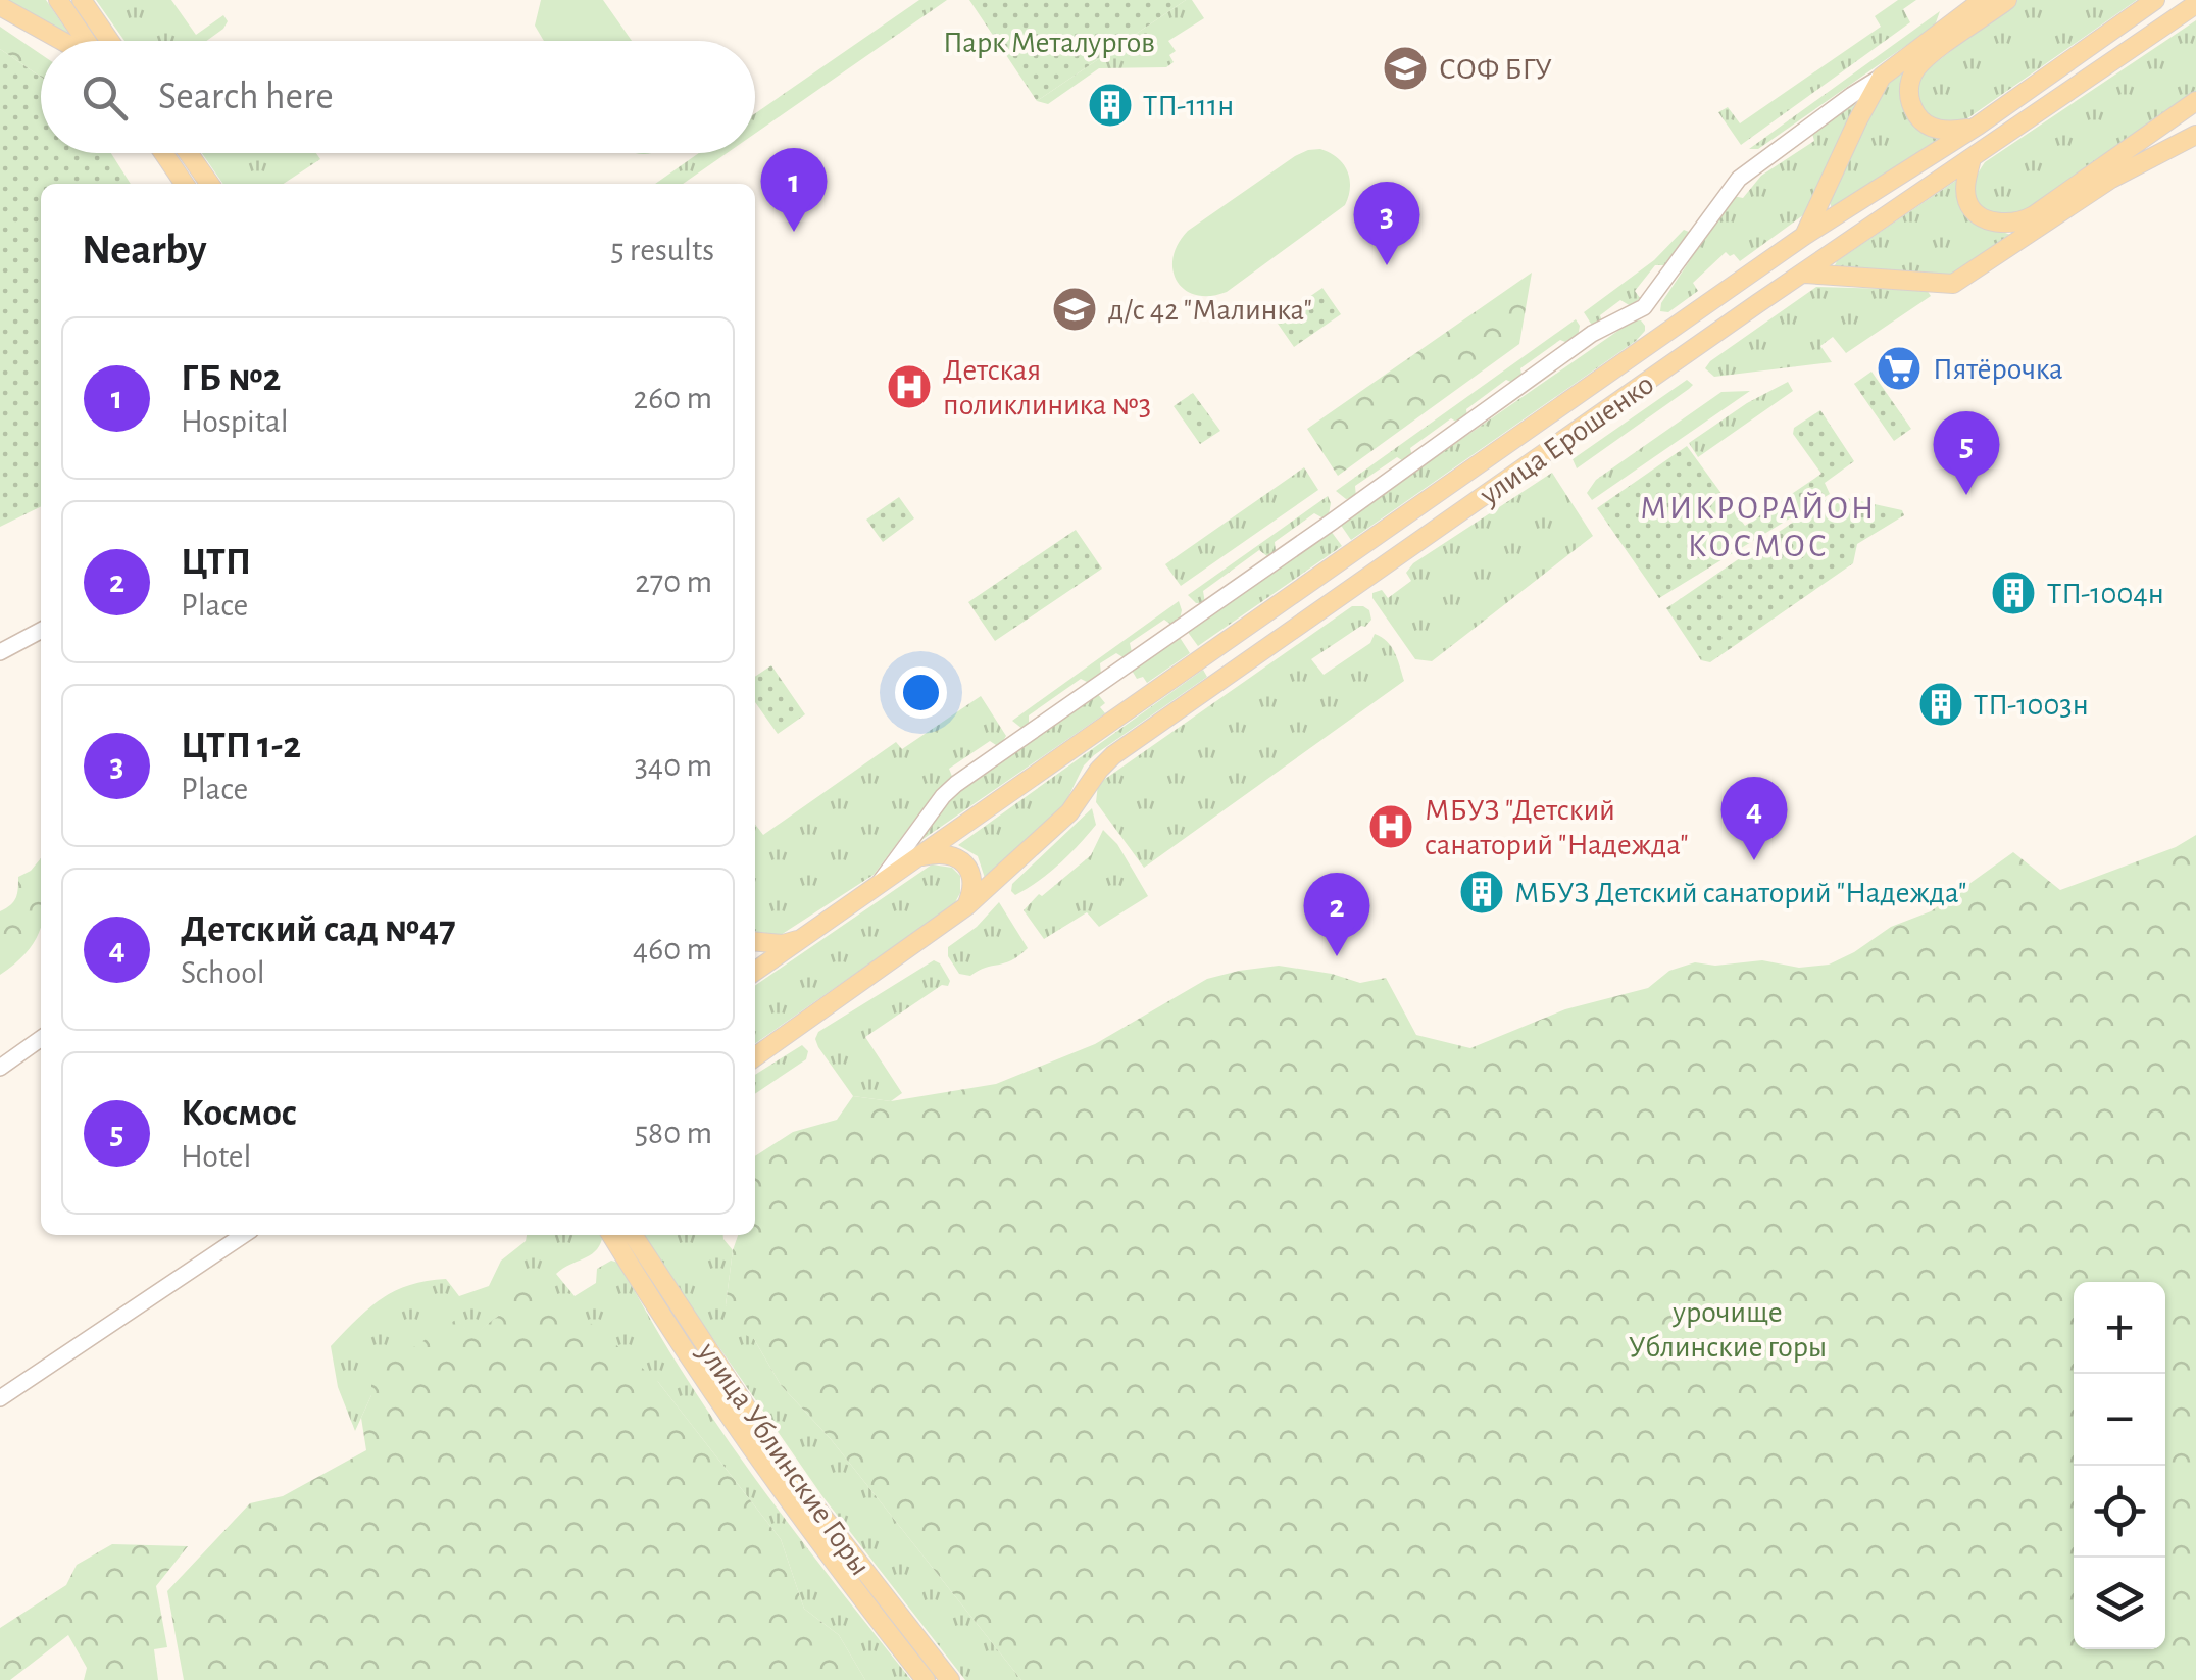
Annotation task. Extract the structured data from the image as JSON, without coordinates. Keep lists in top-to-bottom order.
{
  "streets": {
    "main road": ["улица Ерошенко", "улица Ублинские Горы"]
  },
  "districts": ["МИКРОРАЙОН КОСМОС"],
  "parks": ["Парк Металургов", "урочище Ублинские горы"],
  "places": {
    "school or university": ["СОФ БГУ", "д/с 42 \"Малинка\""],
    "building": [
      "ТП-111н",
      "ТП-1004н",
      "ТП-1003н",
      "МБУЗ Детский санаторий \"Надежда\""
    ],
    "supermarket": ["Пятёрочка"],
    "hospital": ["Детская поликлиника №3", "МБУЗ \"Детский санаторий \"Надежда\""]
  },
  "page": {
    "search": "Search here",
    "pins": [
      "1",
      "3",
      "5",
      "4",
      "2"
    ],
    "heading": ["Nearby", "5 results"],
    "list": [
      {
        "mark": "1",
        "name": "ГБ №2",
        "note": "Hospital",
        "value": "260 m"
      },
      {
        "mark": "2",
        "name": "ЦТП",
        "note": "Place",
        "value": "270 m"
      },
      {
        "mark": "3",
        "name": "ЦТП 1-2",
        "note": "Place",
        "value": "340 m"
      },
      {
        "mark": "4",
        "name": "Детский сад №47",
        "note": "School",
        "value": "460 m"
      },
      {
        "mark": "5",
        "name": "Космос",
        "note": "Hotel",
        "value": "580 m"
      }
    ],
    "map_buttons": ["+", "−"]
  }
}
